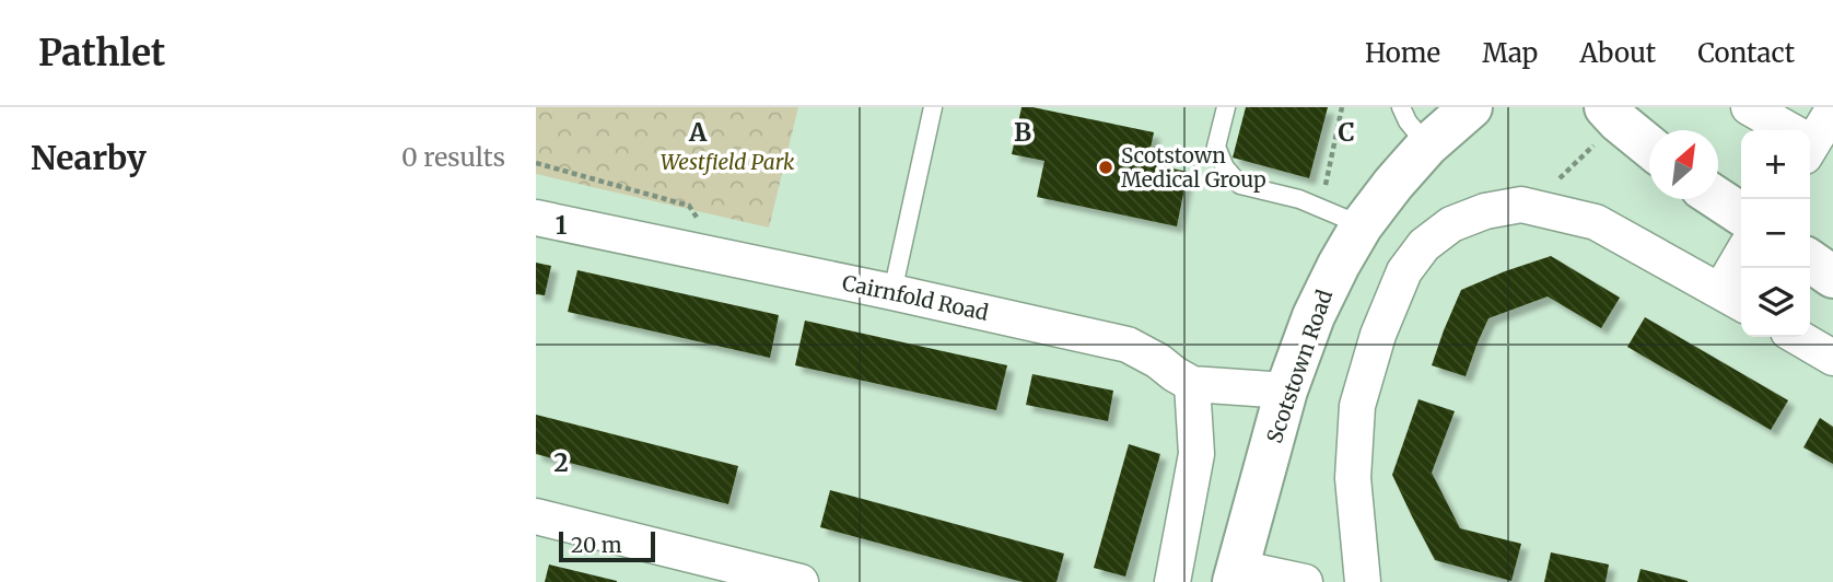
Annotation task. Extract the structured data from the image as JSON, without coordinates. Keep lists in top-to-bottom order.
{
  "streets": {
    "street": ["Cairnfold Road", "Scotstown Road"]
  },
  "crossings": [
    ["Cairnfold Road", "Scotstown Road"]
  ],
  "parks": ["Westfield Park"],
  "places": ["Scotstown Medical Group"],
  "scale_bar": "20 m",
  "north": "top right",
  "page": {
    "header": "Pathlet",
    "nav": [
      "Home",
      "Map",
      "About",
      "Contact"
    ],
    "heading": ["Nearby", "0 results"],
    "map_buttons": ["+", "−"],
    "scale": "20 m"
  },
  "grid": {
    "columns": ["A", "B", "C"],
    "rows": ["1", "2"]
  }
}
